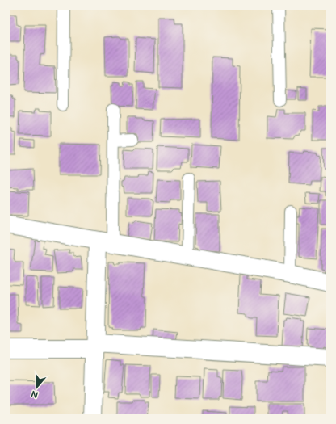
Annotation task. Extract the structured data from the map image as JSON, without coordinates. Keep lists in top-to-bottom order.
{
  "north": "bottom"
}
